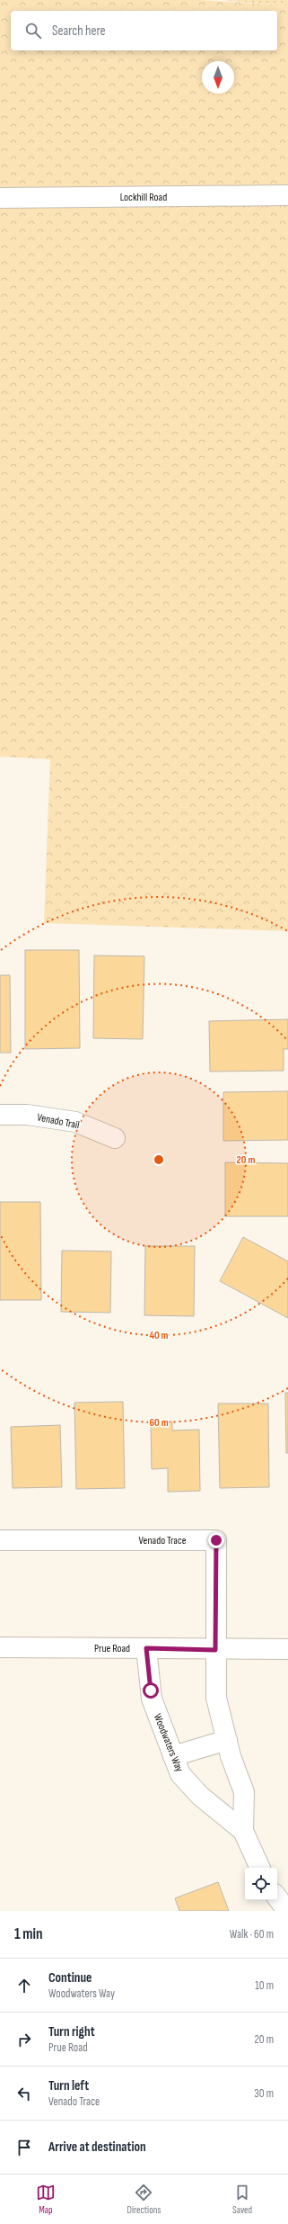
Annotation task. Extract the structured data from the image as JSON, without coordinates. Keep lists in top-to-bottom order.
{
  "streets": {
    "street": [
      "Lockhill Road",
      "Venado Trail",
      "Venado Trace",
      "Prue Road",
      "Woodwaters Way"
    ]
  },
  "crossings": [
    ["Venado Trace", "Prue Road"],
    ["Venado Trace", "Woodwaters Way"],
    ["Prue Road", "Woodwaters Way"]
  ],
  "north": "bottom",
  "page": {
    "search": "Search here",
    "heading": ["1 min", "Walk · 60 m"],
    "list": [
      ["Continue", "Woodwaters Way", "10 m"],
      ["Turn right", "Prue Road", "20 m"],
      ["Turn left", "Venado Trace", "30 m"],
      "Arrive at destination"
    ],
    "nav": ["Map", "Directions", "Saved"]
  },
  "rings": ["20 m", "40 m", "60 m"]
}
